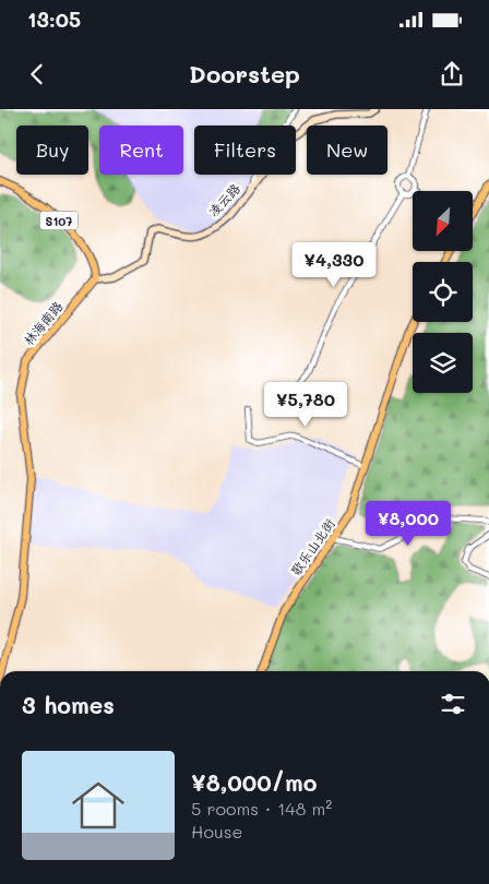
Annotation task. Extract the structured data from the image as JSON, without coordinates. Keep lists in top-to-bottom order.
{
  "streets": {
    "main road": [
      "凌云路",
      "S107",
      "林海南路",
      "歌乐山北街"
    ]
  },
  "crossings": [
    ["凌云路", "S107"],
    ["凌云路", "林海南路"],
    ["S107", "林海南路"]
  ],
  "north": "bottom left",
  "page": {
    "status": "13:05",
    "header": "Doorstep",
    "chip": [
      "Buy",
      "Rent",
      "Filters",
      "New"
    ],
    "price": ["¥4,330", "¥5,780", "¥8,000"],
    "heading": "3 homes",
    "list": [
      {
        "name": "¥8,000/mo",
        "note": "5 rooms · 148 m² · House"
      }
    ]
  }
}
